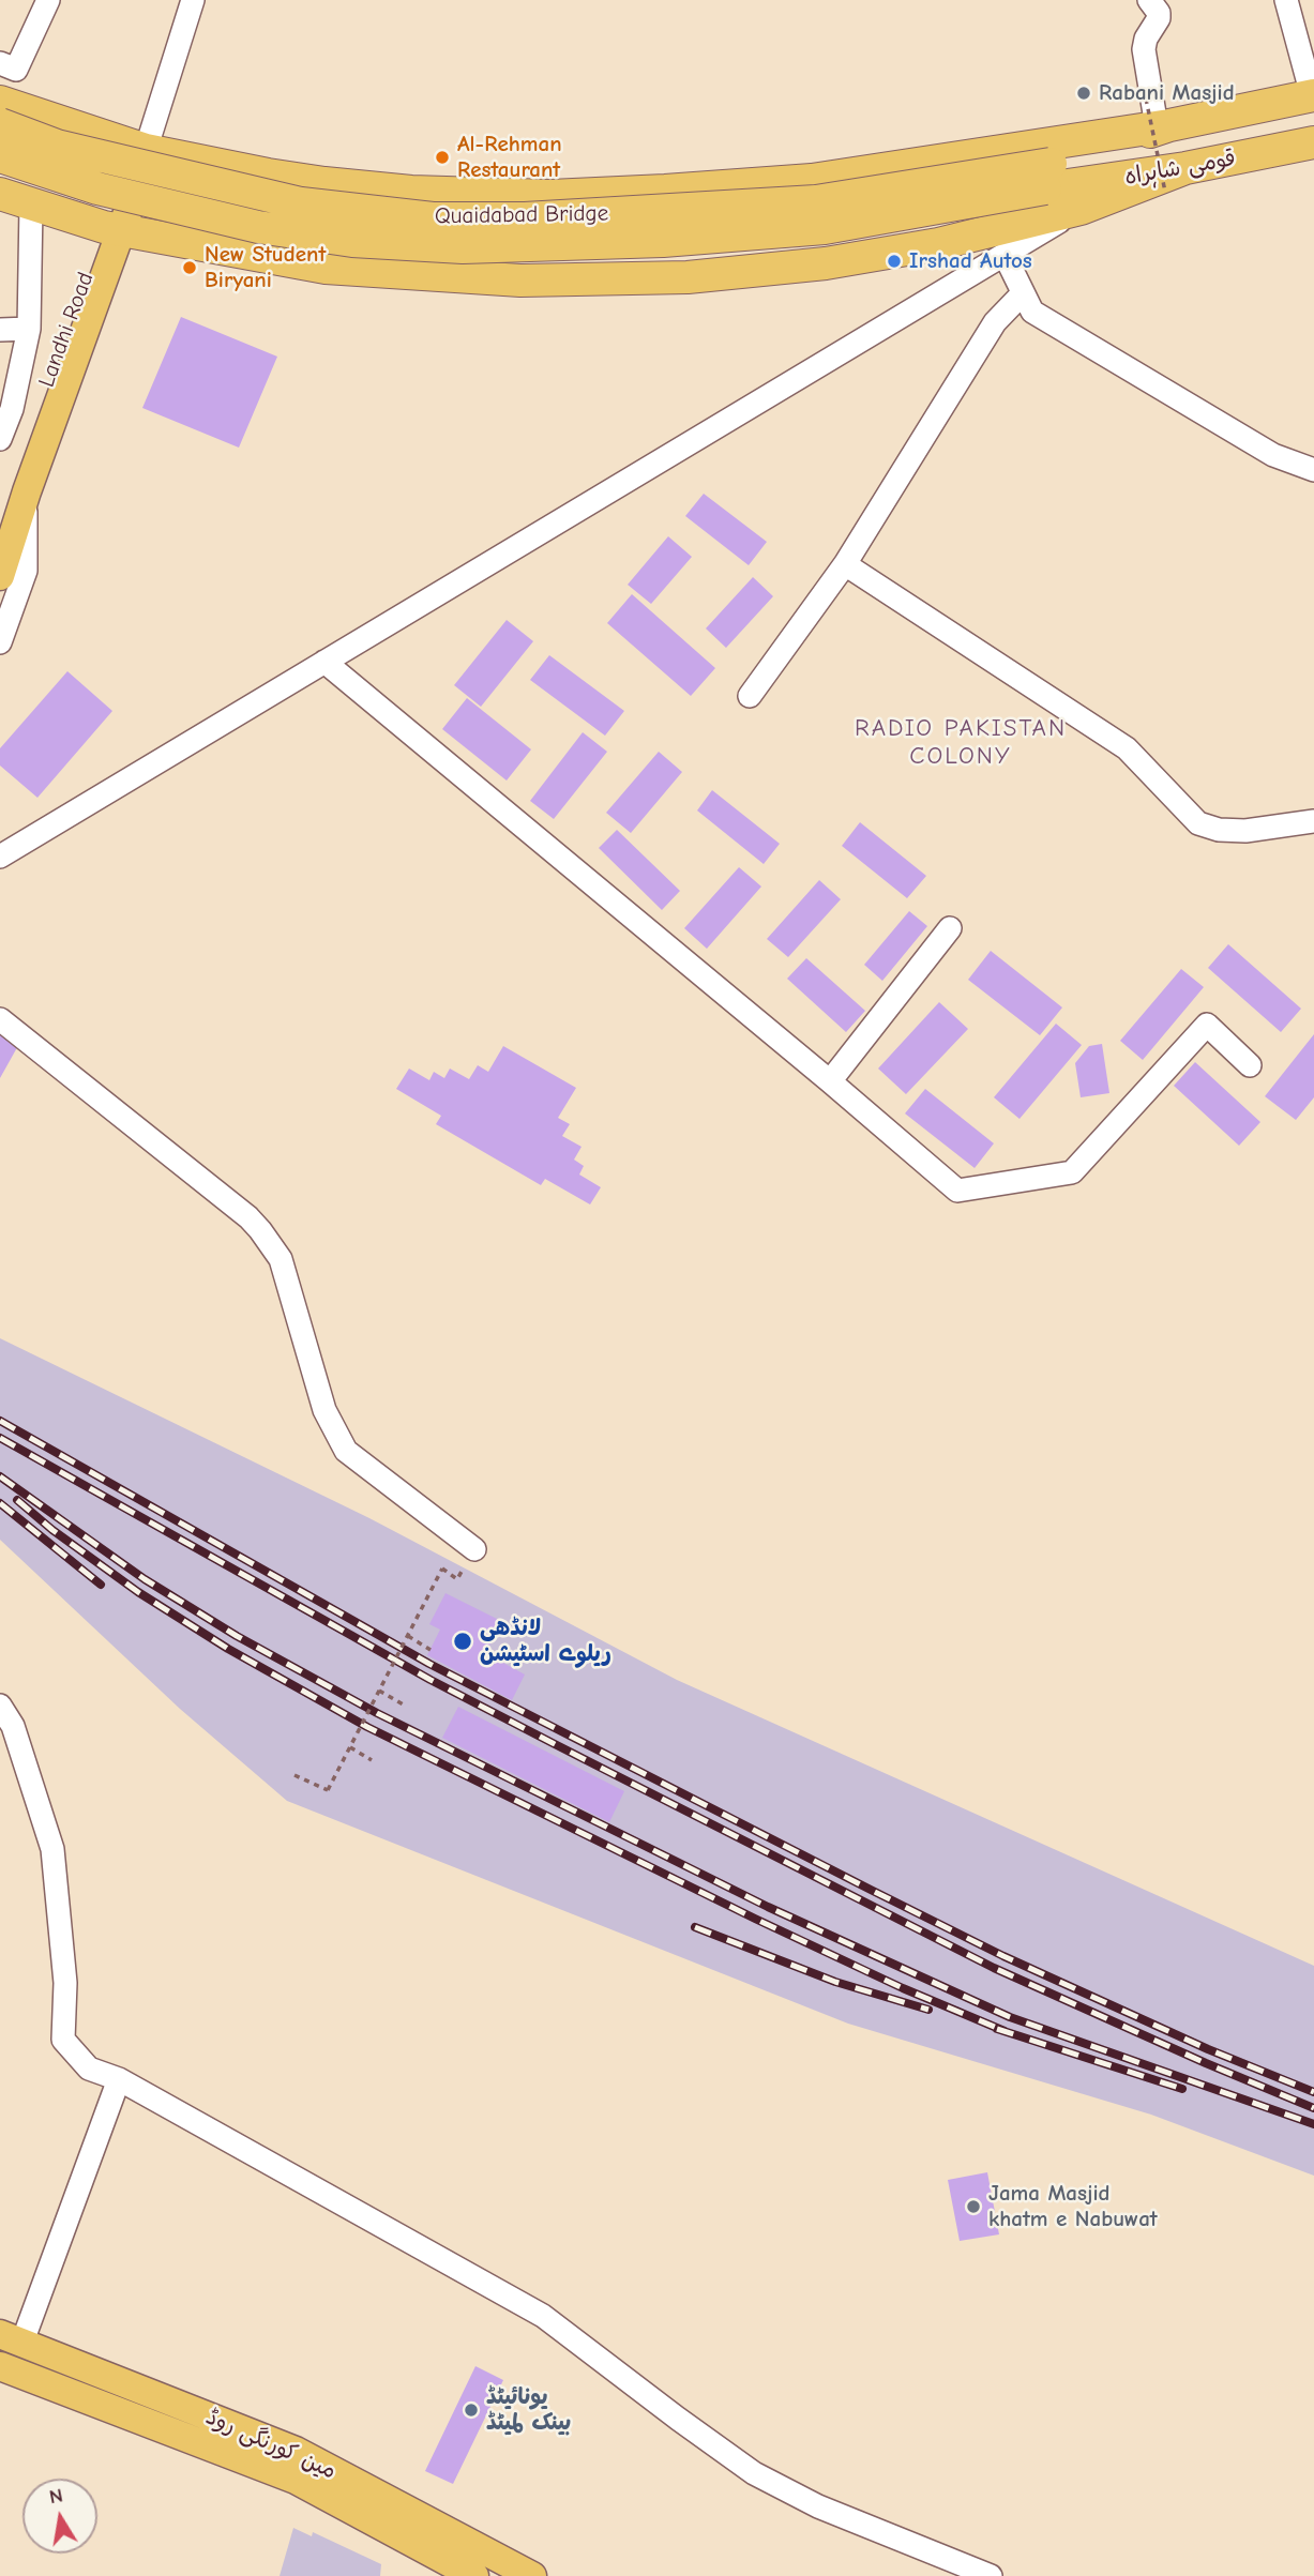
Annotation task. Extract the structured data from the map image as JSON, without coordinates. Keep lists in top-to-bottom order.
{
  "streets": {
    "highway": ["قومی شاہراہ", "Quaidabad Bridge"],
    "main road": ["Landhi Road", "مین کورنگی روڈ"]
  },
  "crossings": [
    ["قومی شاہراہ", "Quaidabad Bridge"]
  ],
  "districts": ["RADIO PAKISTAN COLONY"],
  "places": [
    "Rabani Masjid",
    "Al-Rehman Restaurant",
    "Irshad Autos",
    "New Student Biryani",
    "لانڈھی ریلوے اسٹیشن",
    "Jama Masjid khatm e Nabuwat",
    "یونائیٹڈ بینک لمیٹڈ"
  ],
  "north": "top"
}
